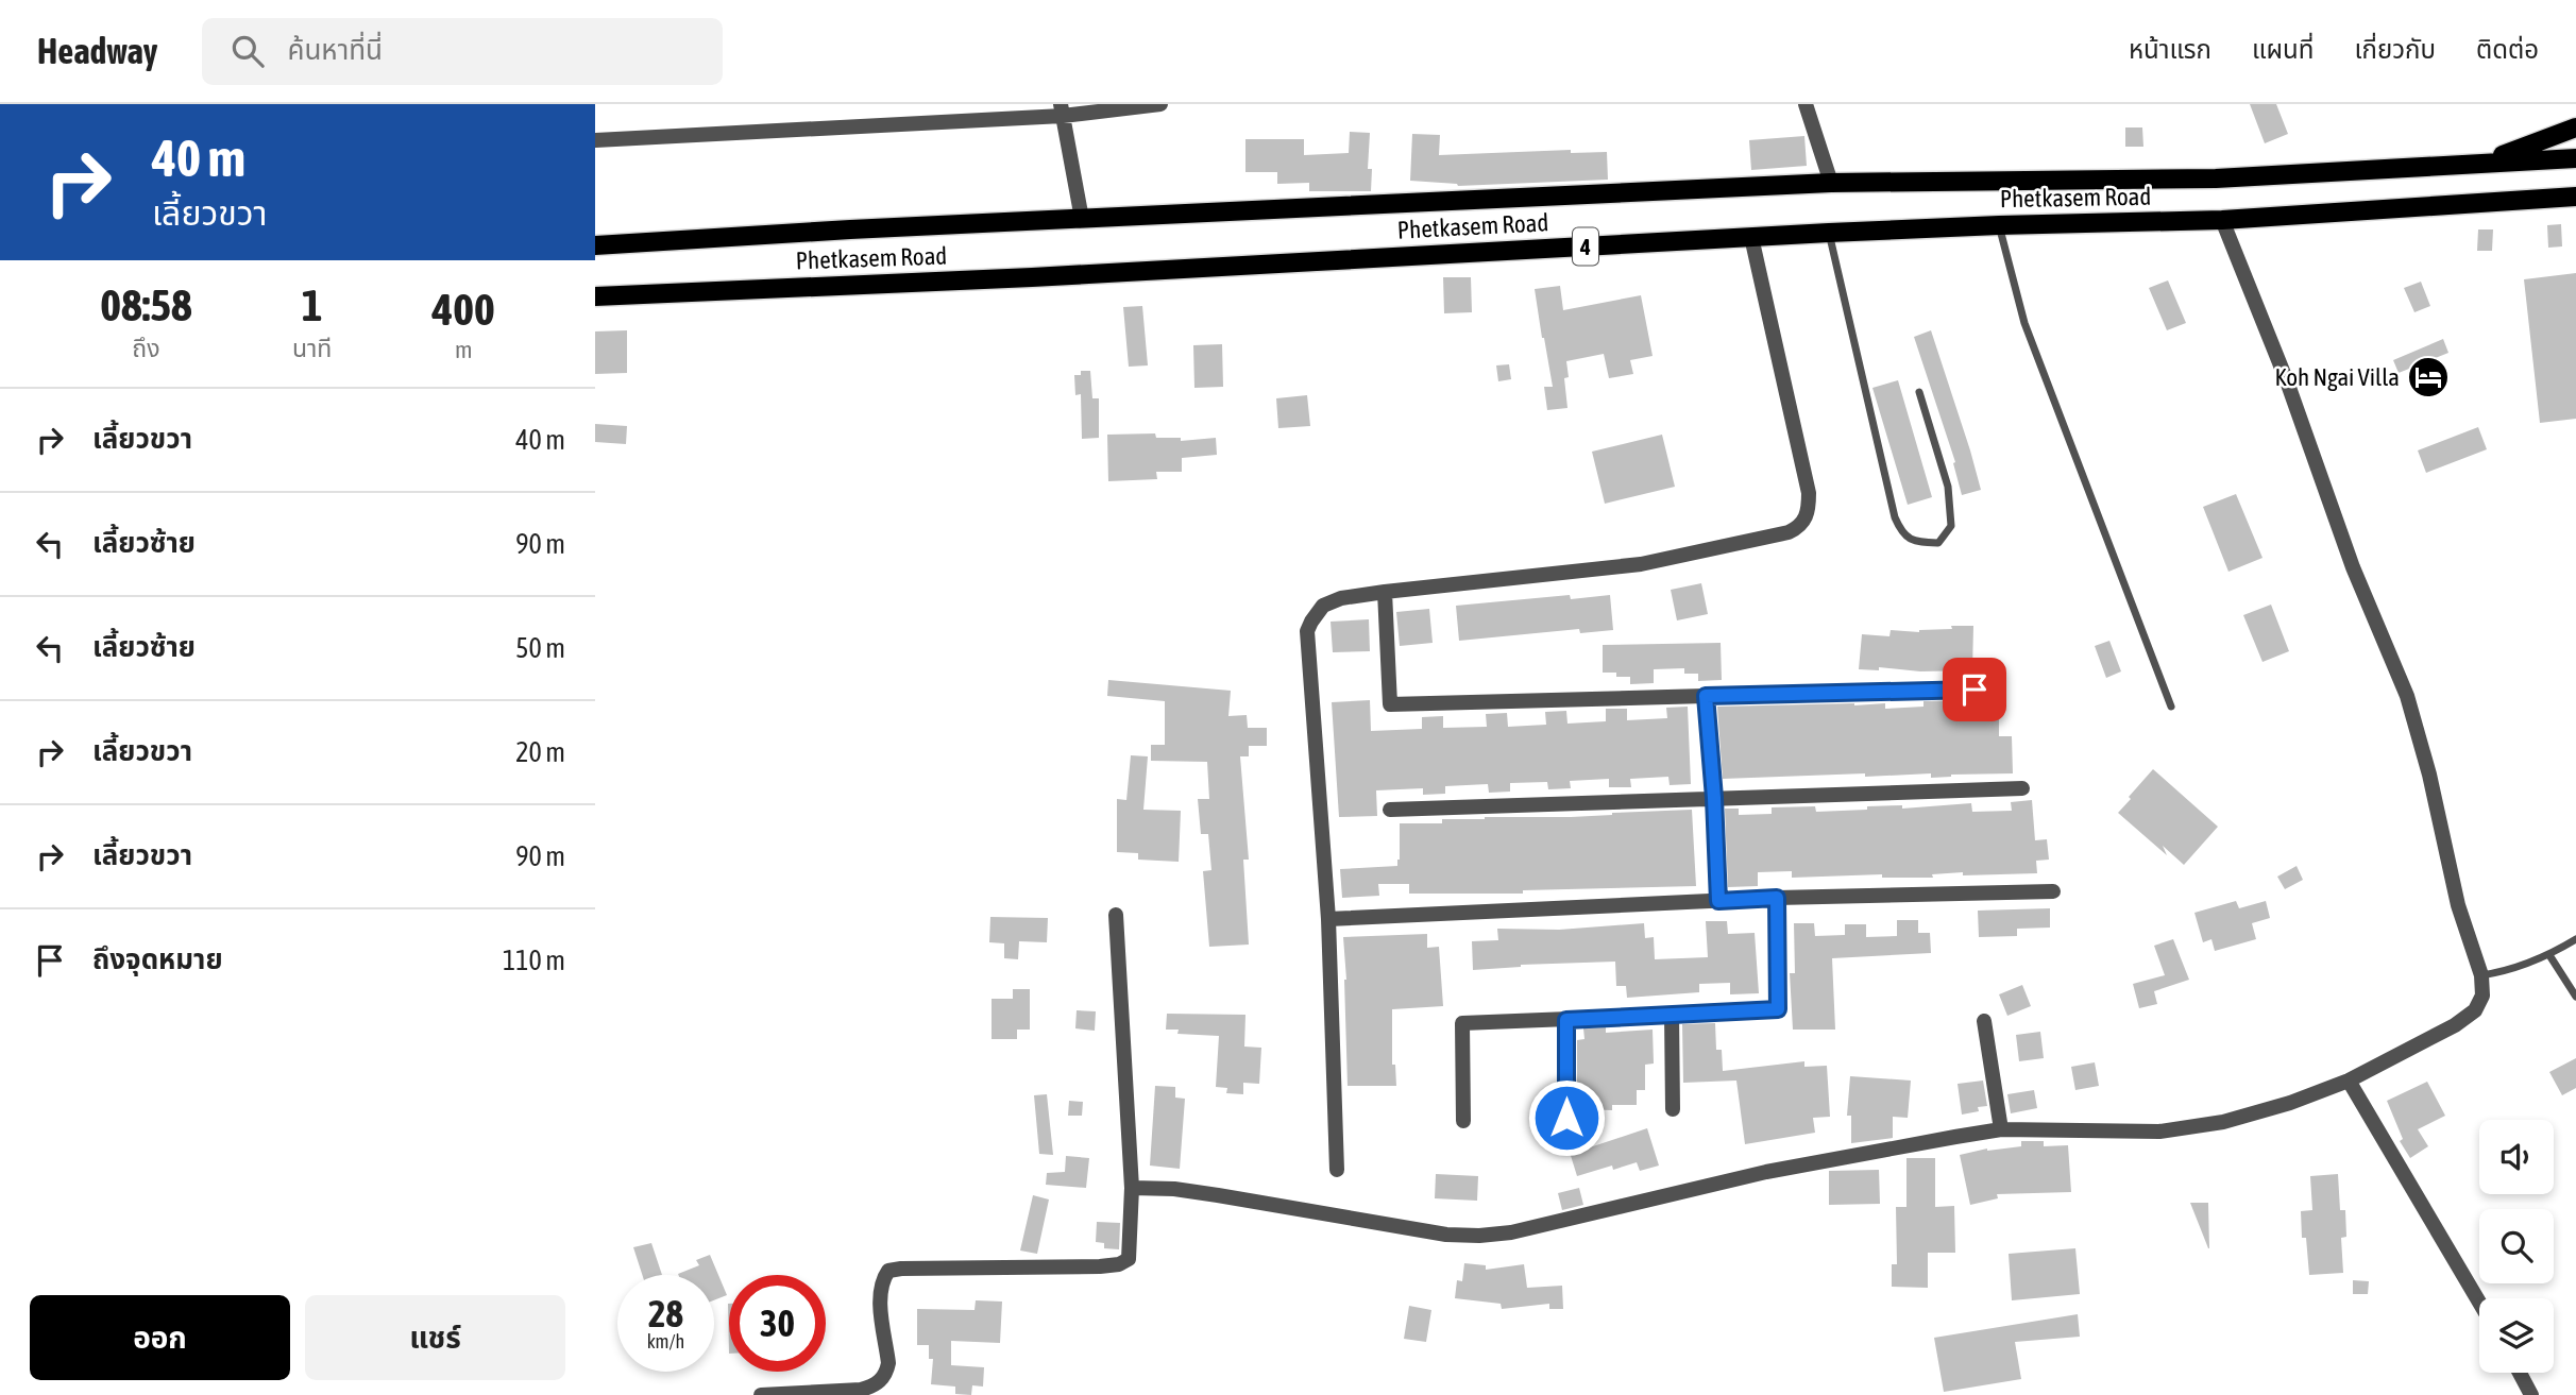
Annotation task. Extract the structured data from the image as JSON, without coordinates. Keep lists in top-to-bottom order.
{
  "streets": {
    "main road": ["Phetkasem Road", "4"]
  },
  "places": {
    "hotel": ["Koh Ngai Villa"]
  },
  "page": {
    "header": "Headway",
    "search": "ค้นหาที่นี่",
    "nav": [
      "หน้าแรก",
      "แผนที่",
      "เกี่ยวกับ",
      "ติดต่อ"
    ],
    "turn": ["40 m", "เลี้ยวขวา"],
    "eta": [
      "08:58",
      "ถึง",
      "1",
      "นาที",
      "400",
      "m"
    ],
    "list": [
      {
        "name": "เลี้ยวขวา",
        "value": "40 m"
      },
      {
        "name": "เลี้ยวซ้าย",
        "value": "90 m"
      },
      {
        "name": "เลี้ยวซ้าย",
        "value": "50 m"
      },
      {
        "name": "เลี้ยวขวา",
        "value": "20 m"
      },
      {
        "name": "เลี้ยวขวา",
        "value": "90 m"
      },
      {
        "name": "ถึงจุดหมาย",
        "value": "110 m"
      }
    ],
    "speed": "28 km/h",
    "limit": "30",
    "buttons": ["ออก", "แชร์"]
  }
}
